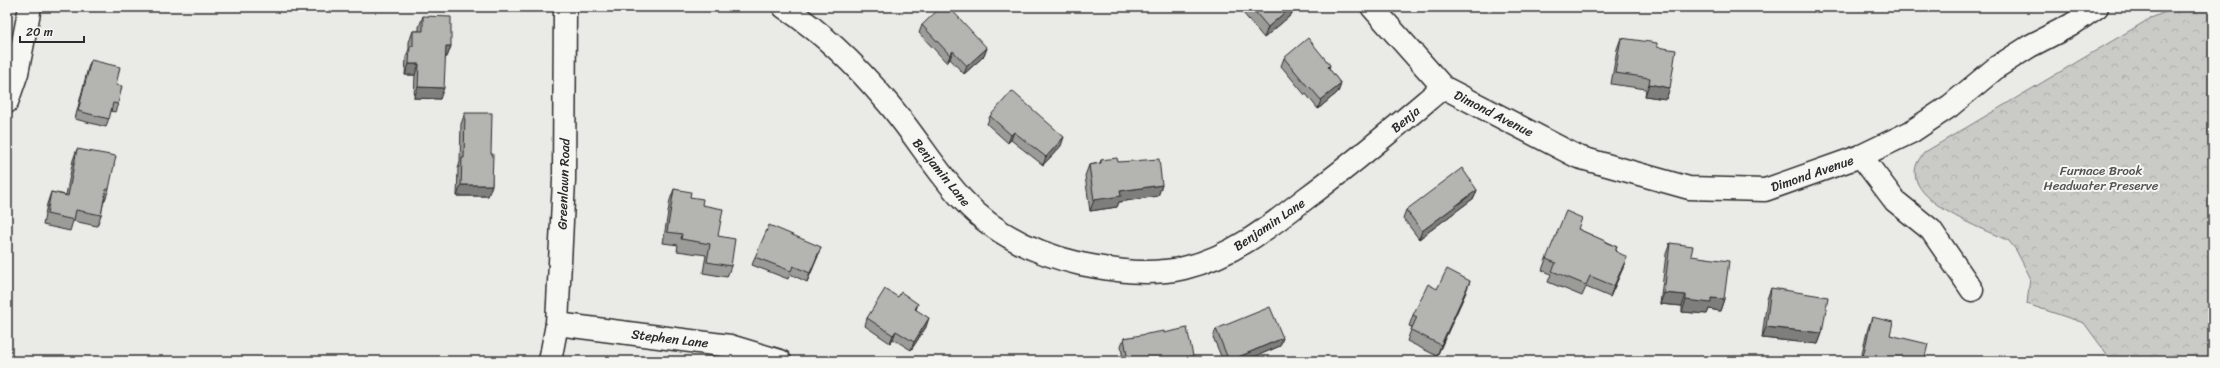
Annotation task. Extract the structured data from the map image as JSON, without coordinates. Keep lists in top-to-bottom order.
{
  "streets": {
    "street": [
      "Dimond Avenue",
      "Benja",
      "Benjamin Lane",
      "Greenlawn Road",
      "Stephen Lane"
    ]
  },
  "crossings": [
    ["Dimond Avenue", "Benja"],
    ["Benja", "Benjamin Lane"],
    ["Greenlawn Road", "Stephen Lane"]
  ],
  "parks": ["Furnace Brook Headwater Preserve"],
  "scale_bar": "20 m"
}
